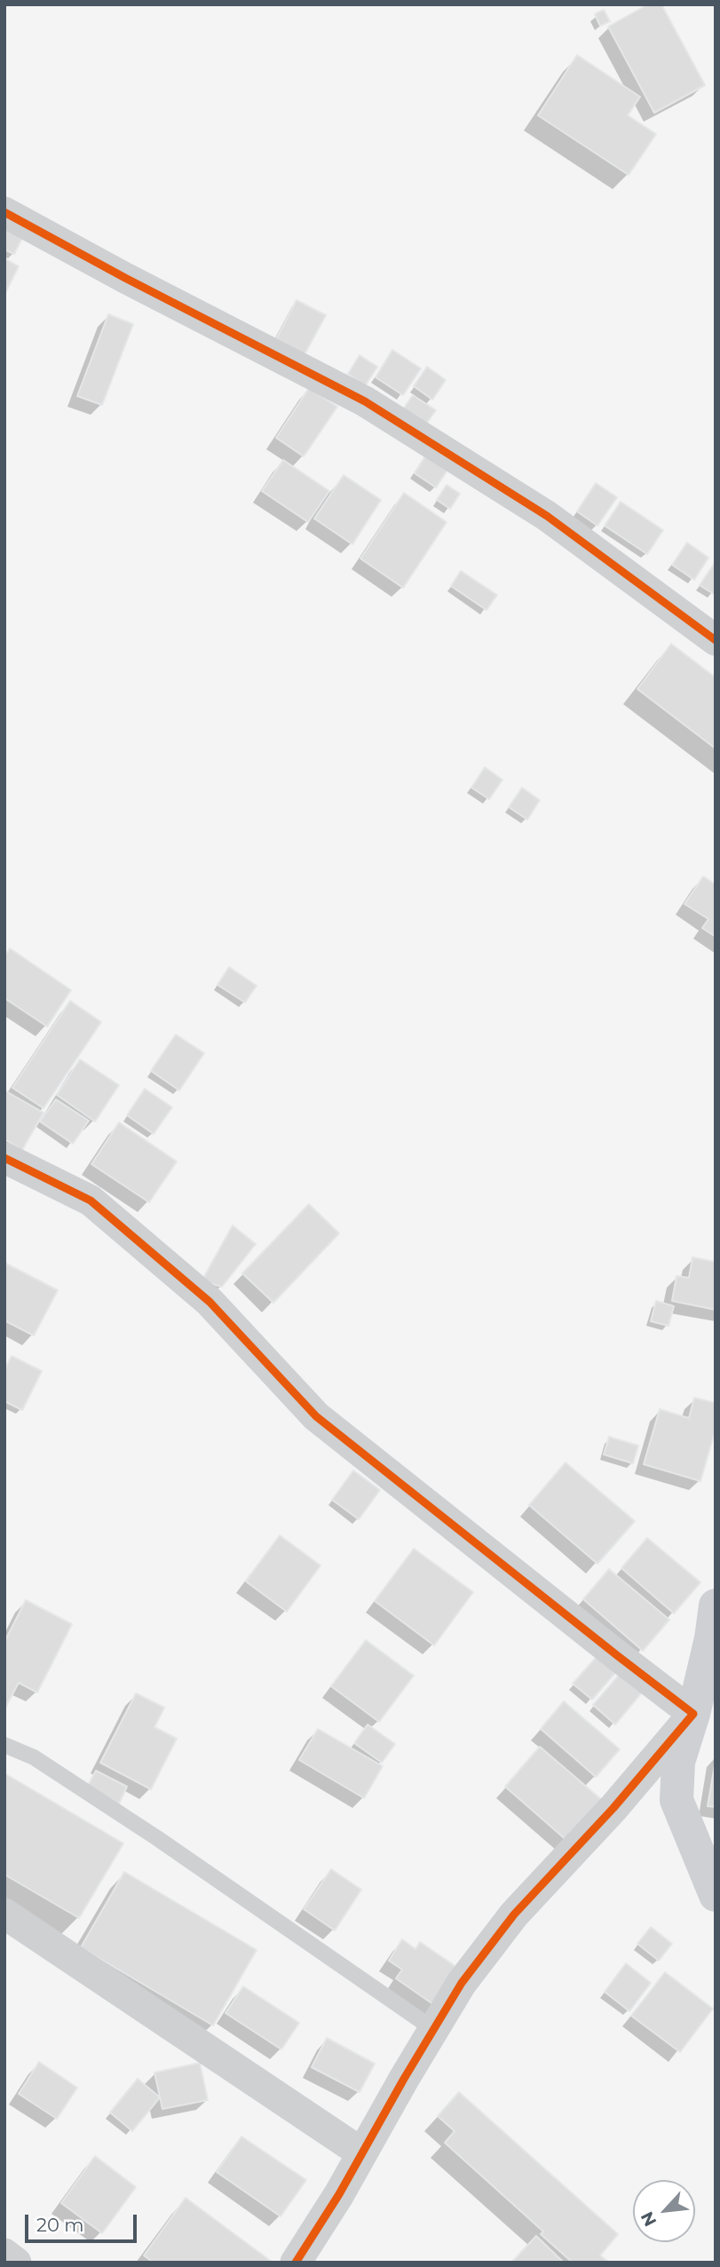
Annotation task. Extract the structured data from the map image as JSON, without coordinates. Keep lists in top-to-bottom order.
{
  "scale_bar": "20 m",
  "north": "bottom left"
}
